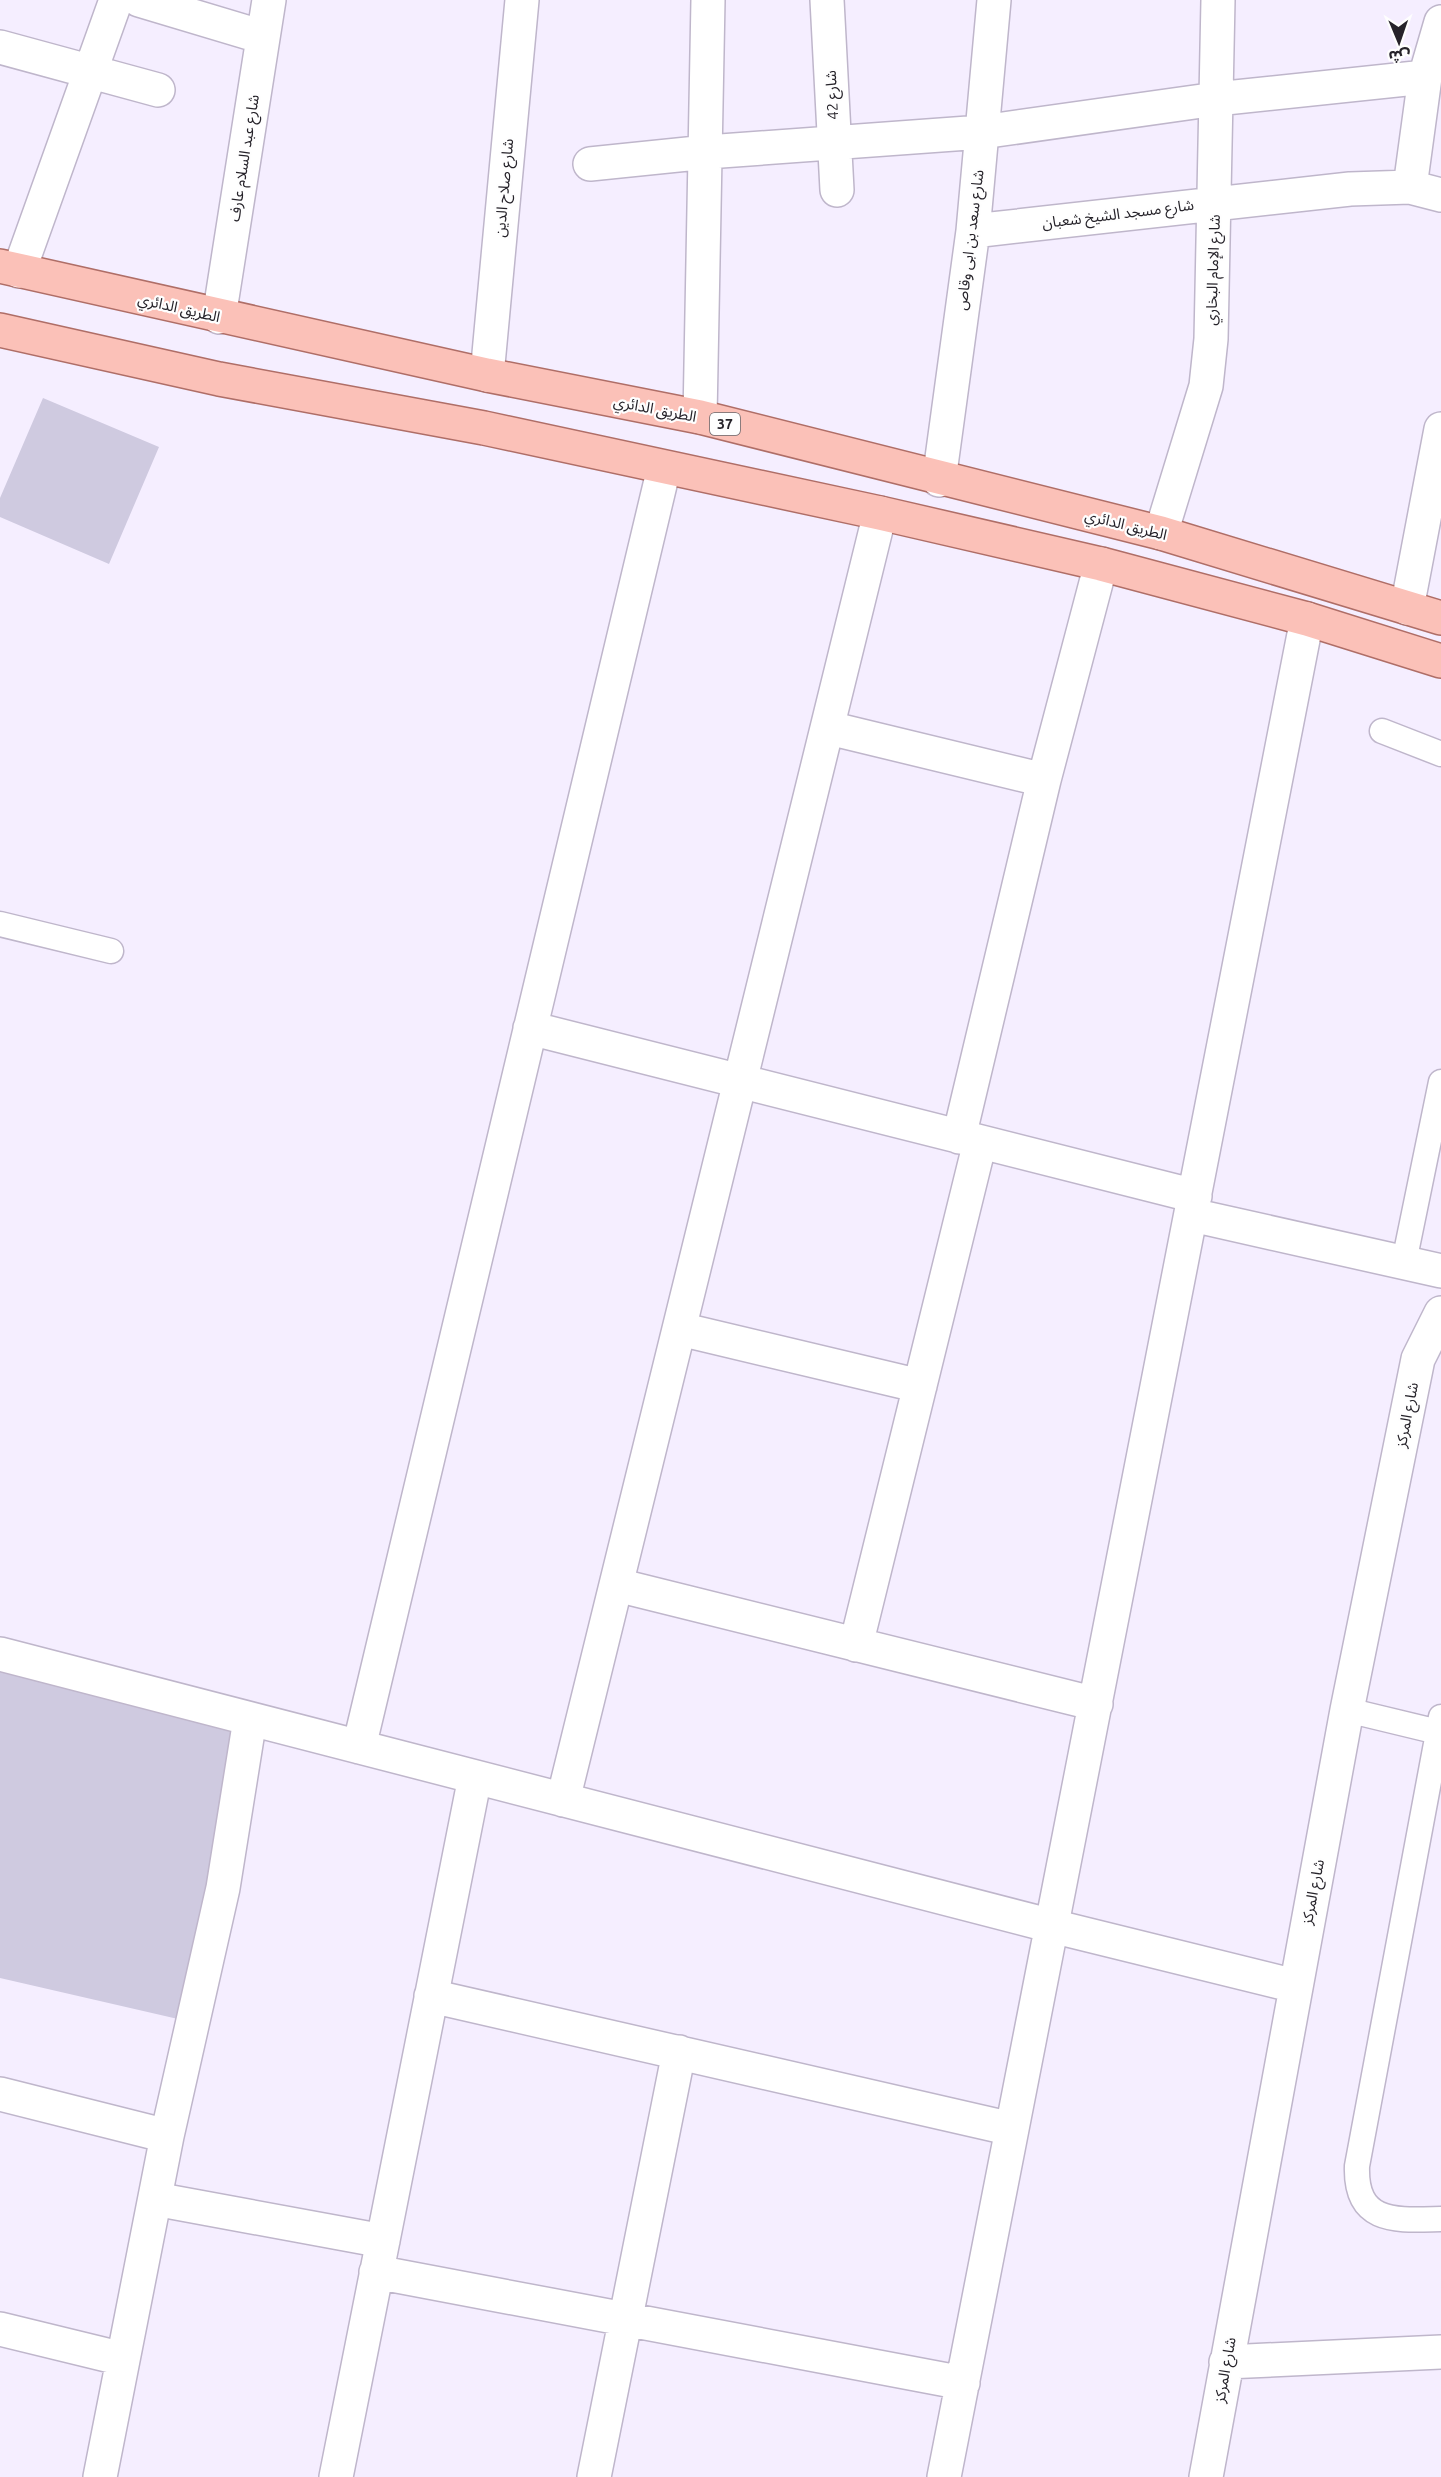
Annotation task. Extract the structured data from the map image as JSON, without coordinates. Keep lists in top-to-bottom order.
{
  "streets": {
    "main road": ["الطريق الدائري", "37"],
    "street": [
      "شارع 42",
      "شارع عبد السلام عارف",
      "شارع صلاح الدين",
      "شارع مسجد الشيخ شعبان",
      "شارع سعد بن ابى وقاص",
      "شارع الإمام البخاري",
      "شارع المركز"
    ]
  },
  "crossings": [
    ["شارع عبد السلام عارف", "الطريق الدائري"],
    ["شارع صلاح الدين", "الطريق الدائري"],
    ["شارع مسجد الشيخ شعبان", "شارع سعد بن ابى وقاص"],
    ["شارع مسجد الشيخ شعبان", "شارع الإمام البخاري"],
    ["شارع سعد بن ابى وقاص", "الطريق الدائري"],
    ["شارع الإمام البخاري", "الطريق الدائري"]
  ],
  "north": "bottom"
}
